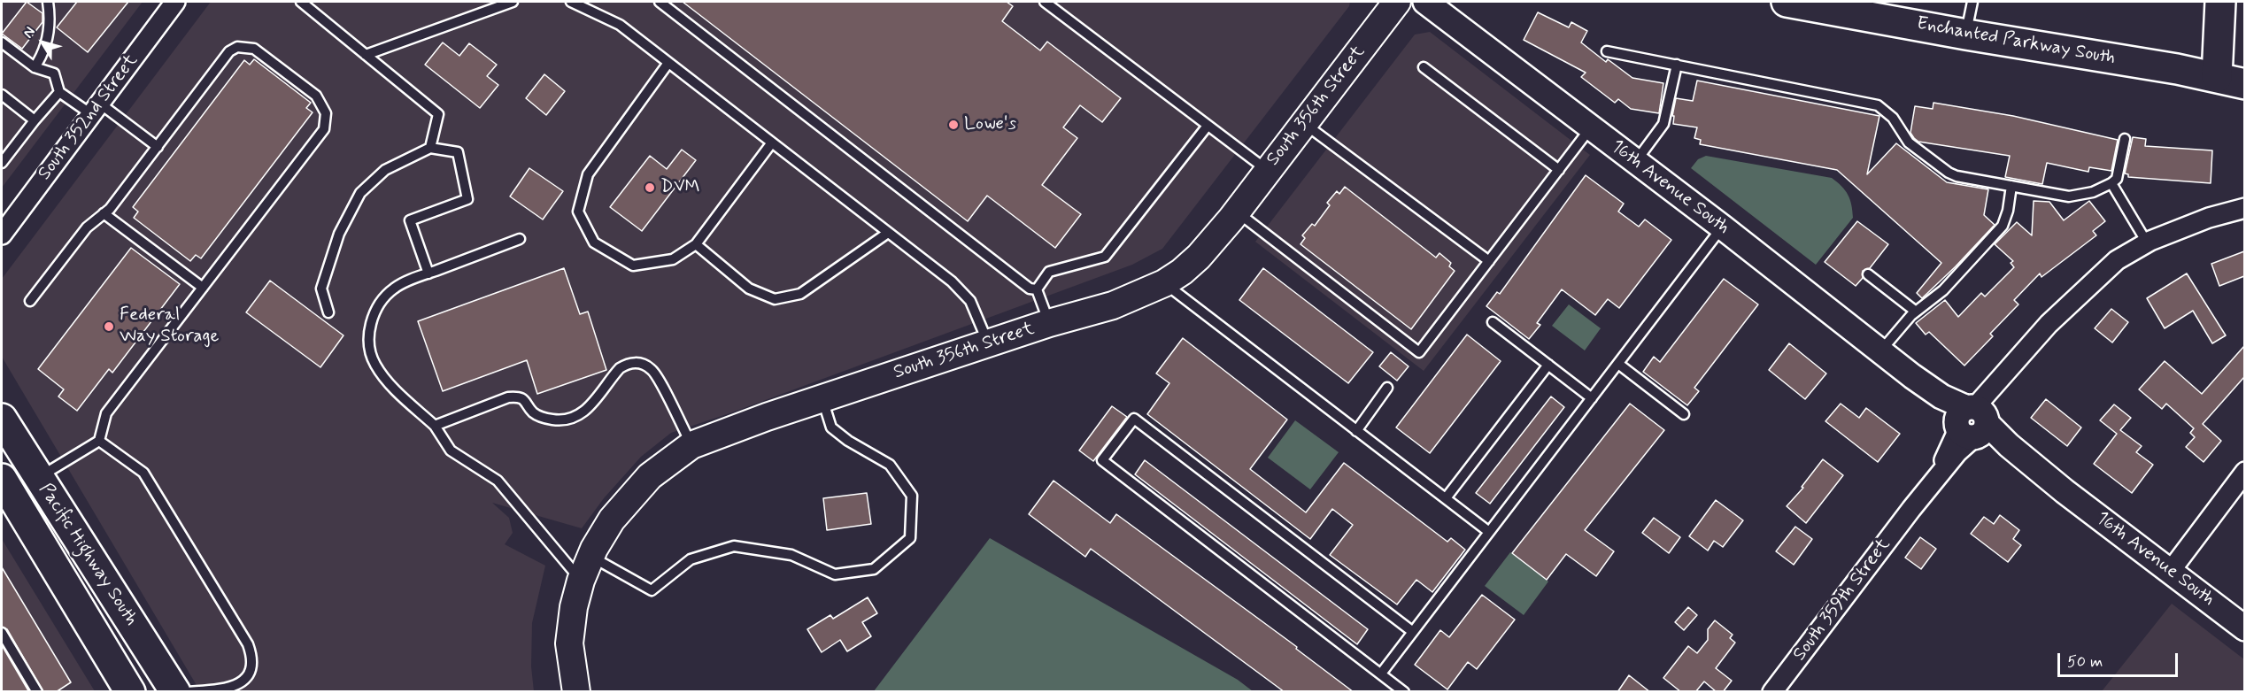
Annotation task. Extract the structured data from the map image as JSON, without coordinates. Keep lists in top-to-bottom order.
{
  "streets": {
    "main road": ["Enchanted Parkway South", "South 356th Street", "Pacific Highway South"],
    "street": ["South 352nd Street", "16th Avenue South", "South 359th Street"]
  },
  "crossings": [
    ["16th Avenue South", "South 359th Street"]
  ],
  "places": ["Lowe's", "DVM", "Federal Way Storage"],
  "scale_bar": "50 m",
  "north": "top left"
}
